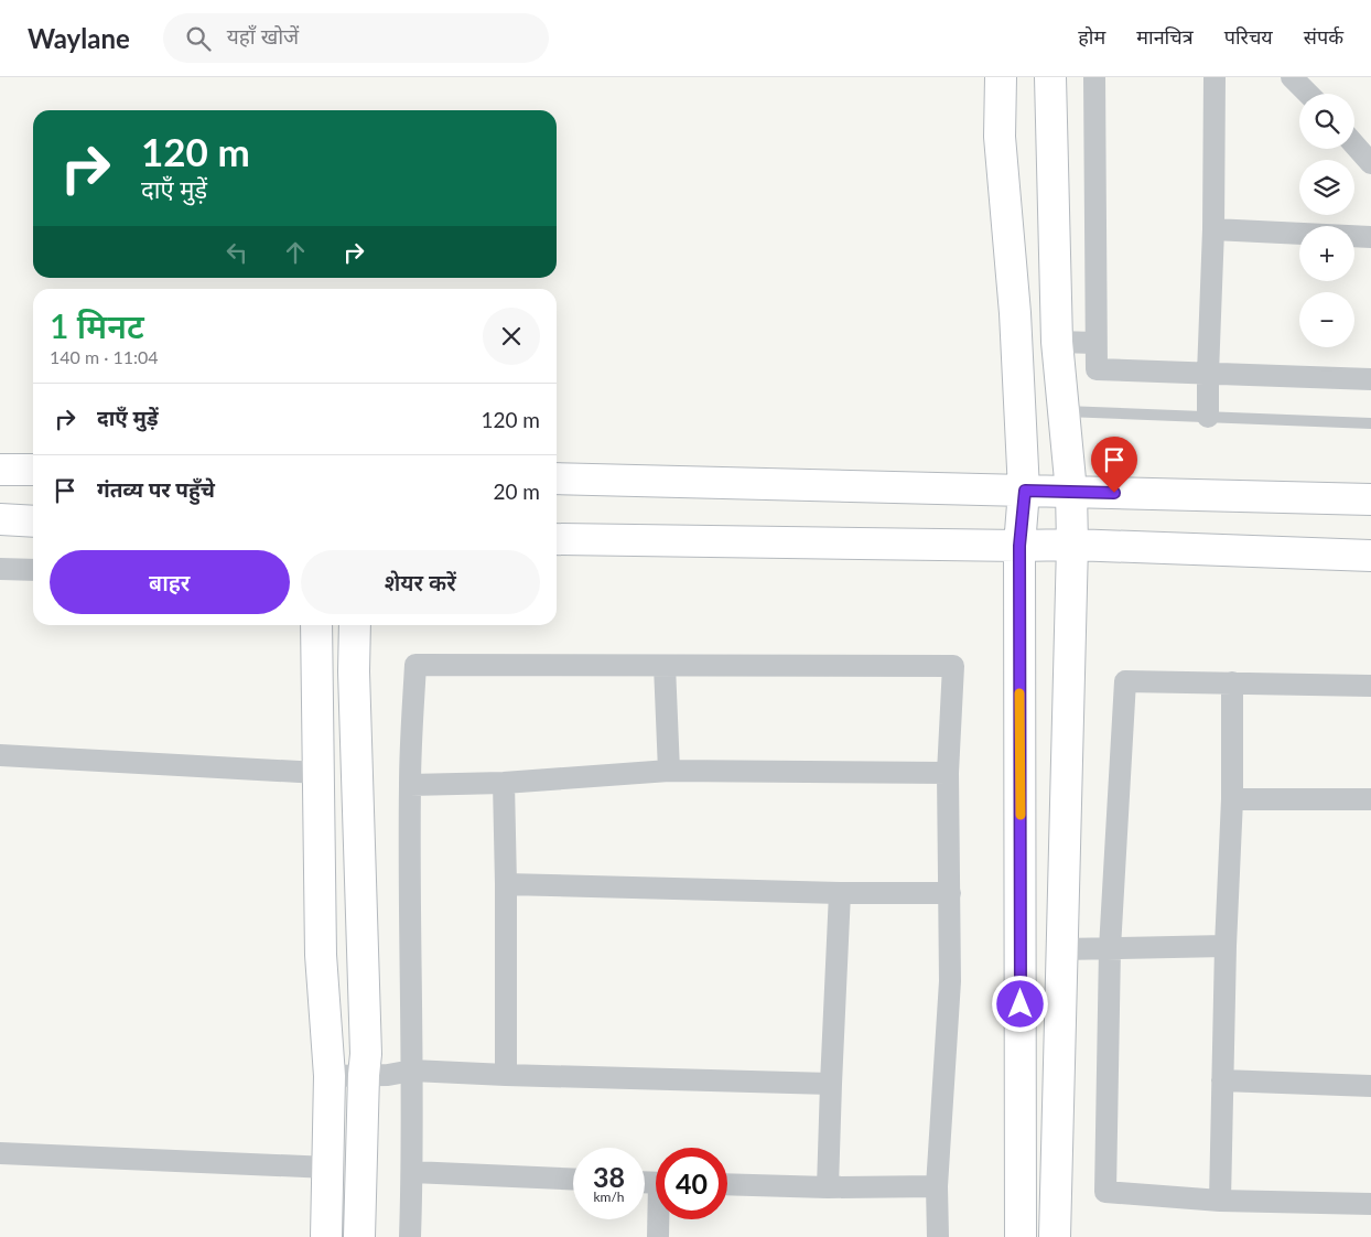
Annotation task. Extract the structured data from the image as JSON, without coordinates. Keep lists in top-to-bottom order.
{
  "page": {
    "header": "Waylane",
    "search": "यहाँ खोजें",
    "nav": [
      "होम",
      "मानचित्र",
      "परिचय",
      "संपर्क"
    ],
    "map_buttons": ["+", "−"],
    "turn": ["120 m", "दाएँ मुड़ें"],
    "heading": ["1 मिनट", "140 m · 11:04"],
    "list": [
      {
        "name": "दाएँ मुड़ें",
        "value": "120 m"
      },
      {
        "name": "गंतव्य पर पहुँचे",
        "value": "20 m"
      }
    ],
    "buttons": ["बाहर", "शेयर करें"],
    "speed": "38 km/h",
    "limit": "40"
  }
}
